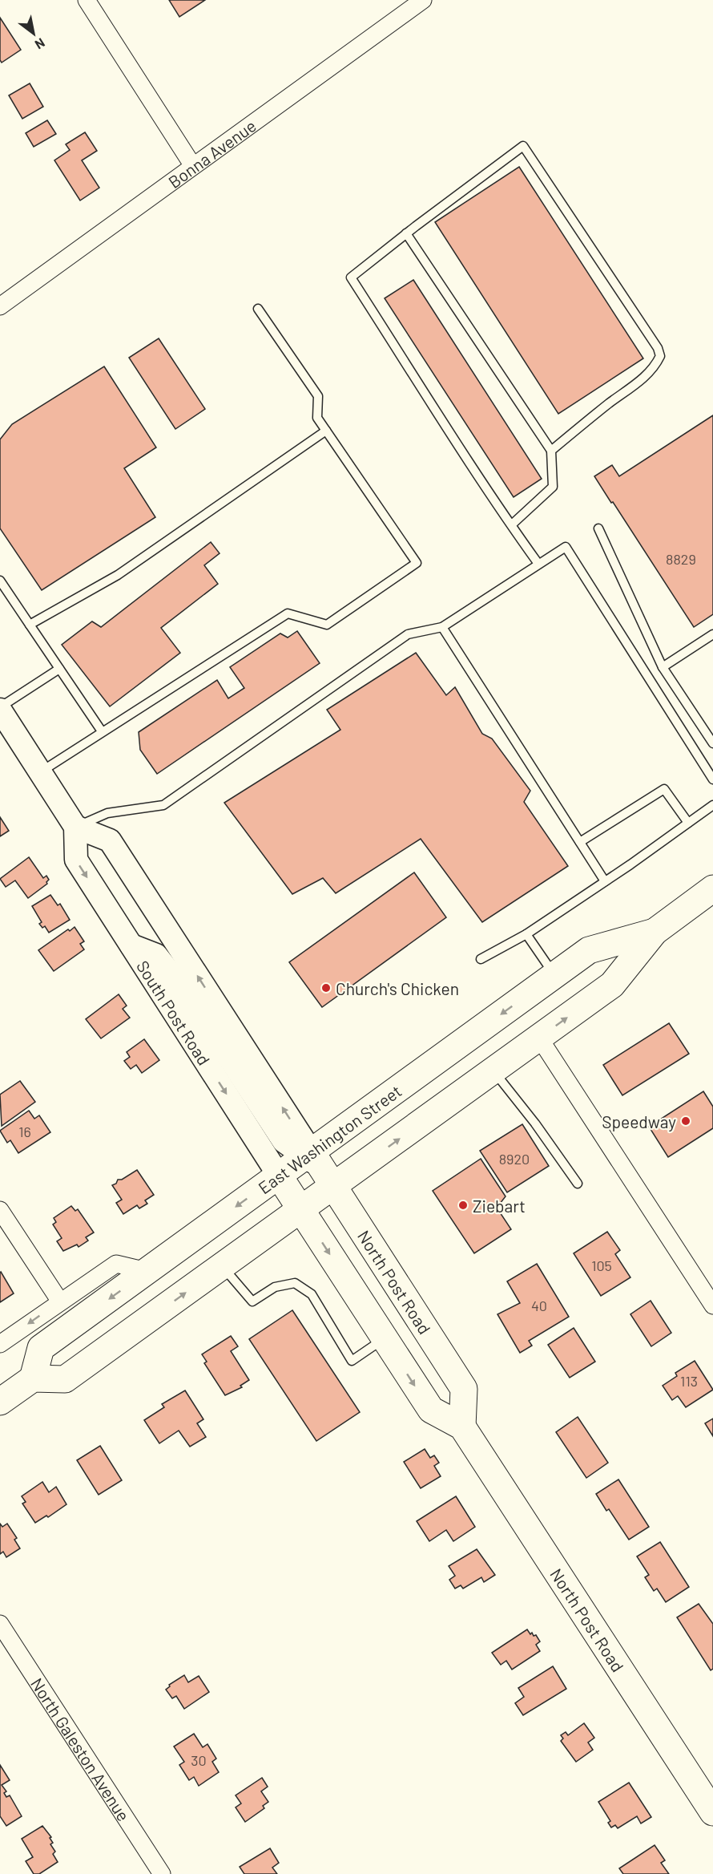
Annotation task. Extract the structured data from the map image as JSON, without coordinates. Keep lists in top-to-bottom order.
{
  "streets": {
    "main road": ["South Post Road", "East Washington Street", "North Post Road"],
    "street": ["Bonna Avenue", "North Galeston Avenue"]
  },
  "crossings": [
    ["South Post Road", "East Washington Street"],
    ["South Post Road", "North Post Road"],
    ["East Washington Street", "North Post Road"]
  ],
  "places": ["Church's Chicken", "Speedway", "Ziebart"],
  "house_numbers": [
    "8829",
    "16",
    "8920",
    "105",
    "40",
    "113",
    "30"
  ],
  "north": "bottom right"
}
